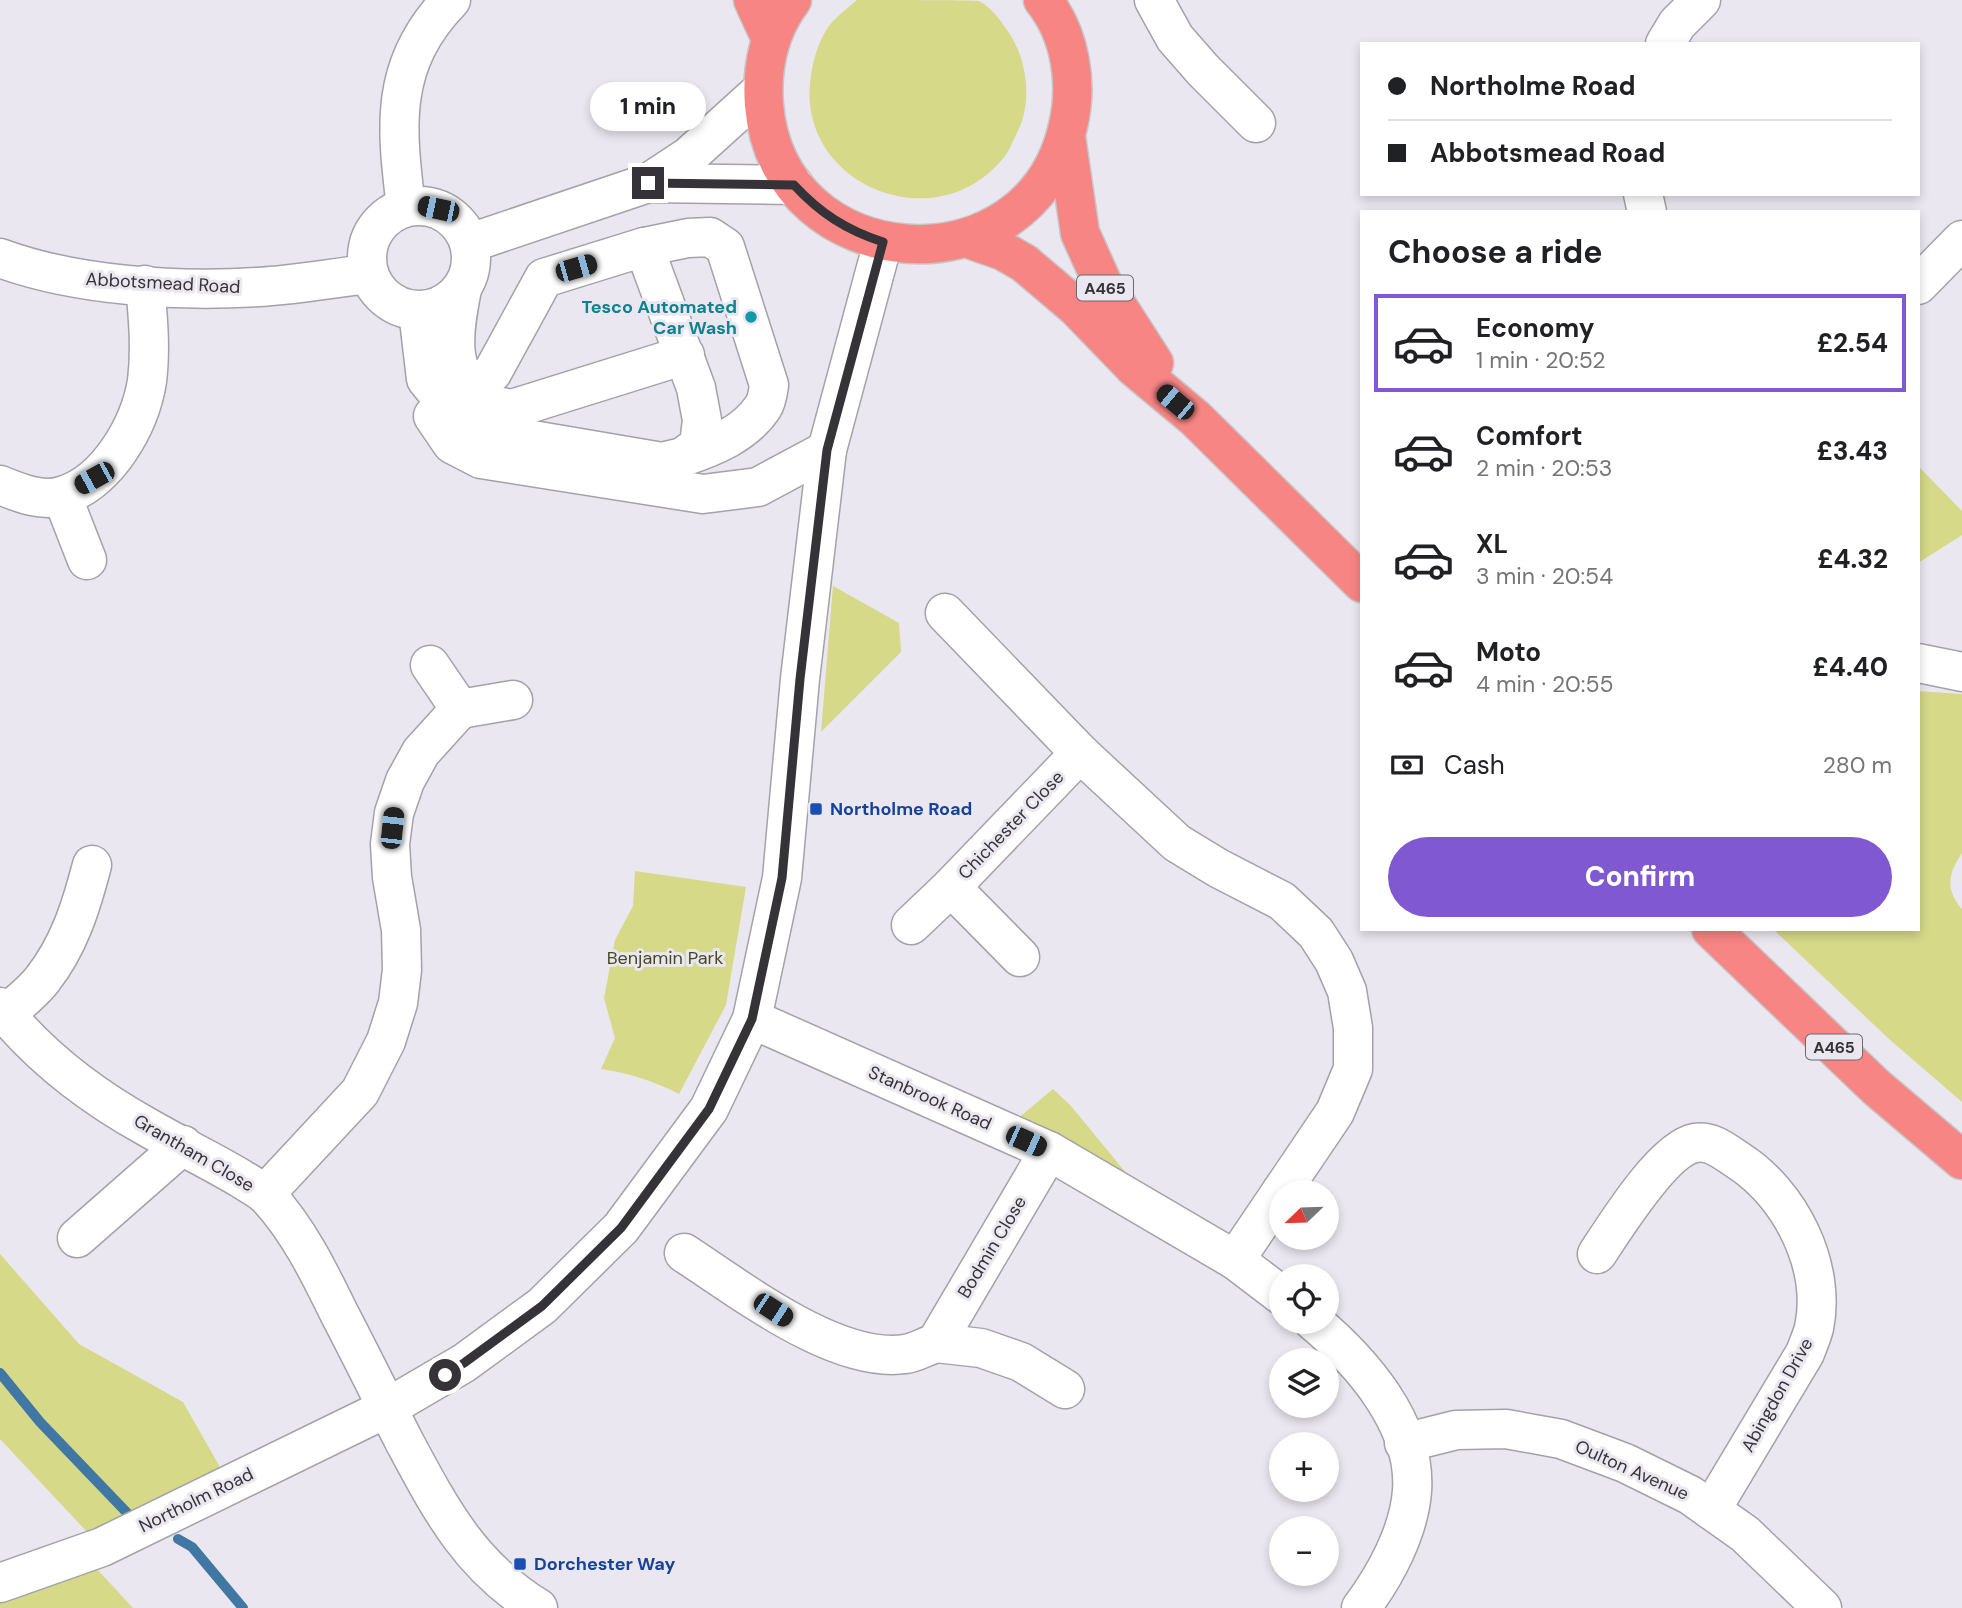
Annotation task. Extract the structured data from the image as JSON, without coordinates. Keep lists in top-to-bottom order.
{
  "streets": {
    "highway": ["A465"],
    "street": [
      "Abbotsmead Road",
      "Chichester Close",
      "Stanbrook Road",
      "Grantham Close",
      "Bodmin Close",
      "Abingdon Drive",
      "Oulton Avenue",
      "Northolm Road"
    ]
  },
  "crossings": [
    ["Stanbrook Road", "Bodmin Close"],
    ["Grantham Close", "Northolm Road"],
    ["Abingdon Drive", "Oulton Avenue"]
  ],
  "parks": ["Benjamin Park"],
  "places": {
    "other": ["Tesco Automated Car Wash"],
    "transit": ["Northolme Road", "Dorchester Way"]
  },
  "north": "bottom left",
  "page": {
    "banner": ["Northolme Road", "Abbotsmead Road"],
    "bubble": "1 min",
    "heading": "Choose a ride",
    "list": [
      {
        "name": "Economy",
        "note": "1 min · 20:52",
        "value": "£2.54"
      },
      {
        "name": "Comfort",
        "note": "2 min · 20:53",
        "value": "£3.43"
      },
      {
        "name": "XL",
        "note": "3 min · 20:54",
        "value": "£4.32"
      },
      {
        "name": "Moto",
        "note": "4 min · 20:55",
        "value": "£4.40"
      }
    ],
    "pay": ["Cash", "280 m"],
    "buttons": "Confirm",
    "map_buttons": ["+", "−"]
  }
}
